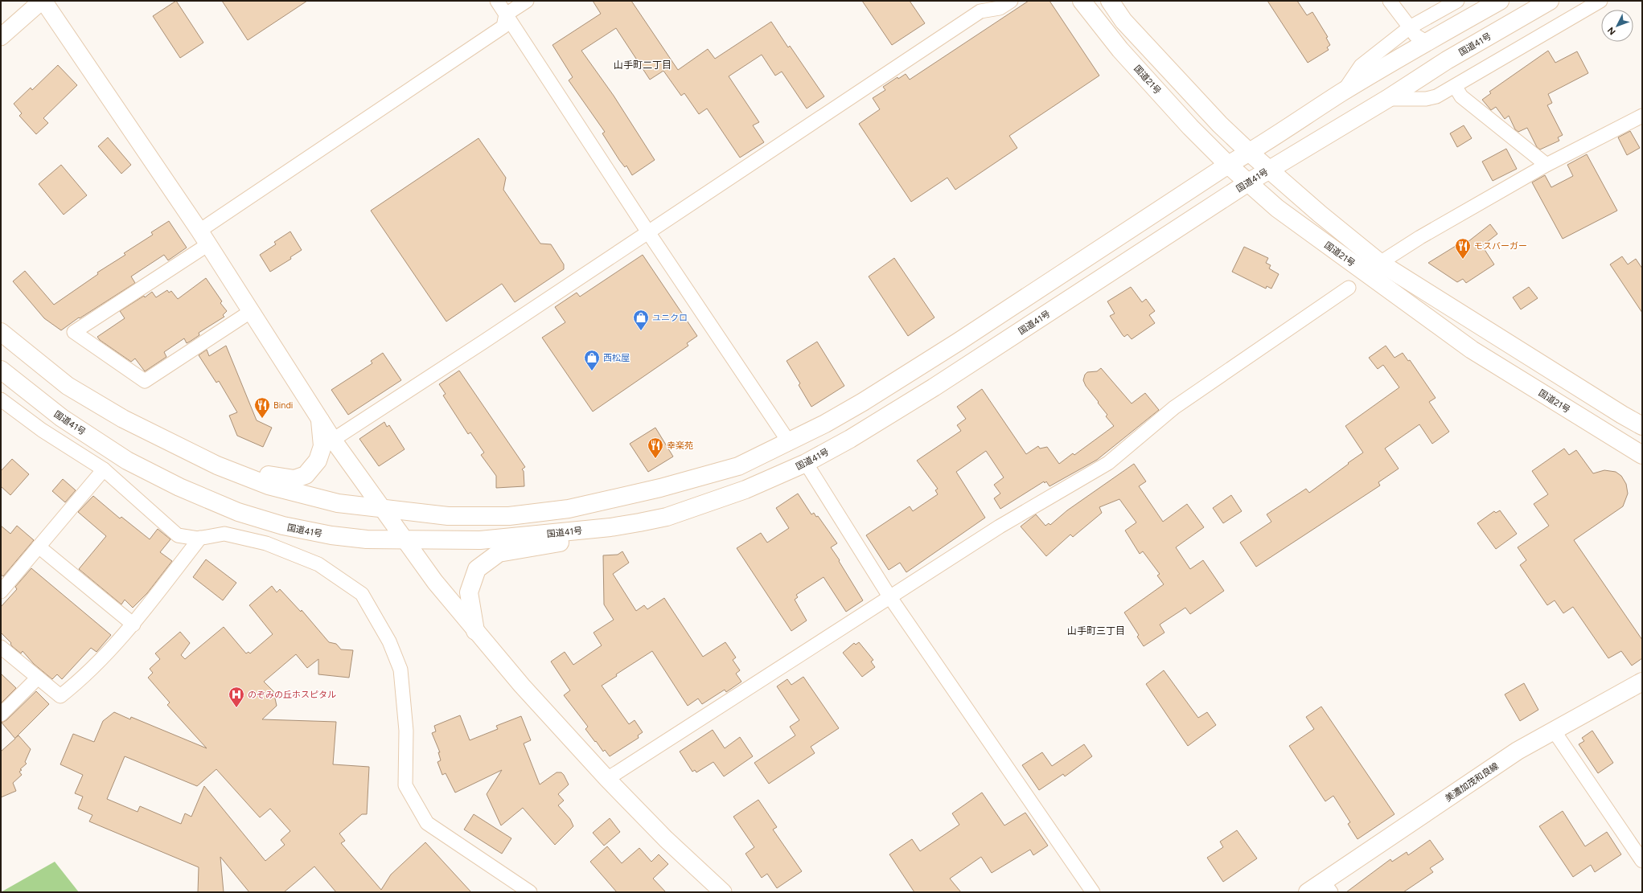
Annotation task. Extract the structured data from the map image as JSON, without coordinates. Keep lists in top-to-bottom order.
{
  "streets": {
    "main road": ["国道41号", "国道21号", "美濃加茂和良線"]
  },
  "crossings": [
    ["国道41号", "国道21号"]
  ],
  "districts": ["山手町二丁目", "山手町三丁目"],
  "places": {
    "restaurant": ["モスバーガー", "Bindi", "幸楽苑"],
    "shop": ["ユニクロ", "西松屋"],
    "hospital": ["のぞみの丘ホスピタル"]
  },
  "north": "bottom left"
}
